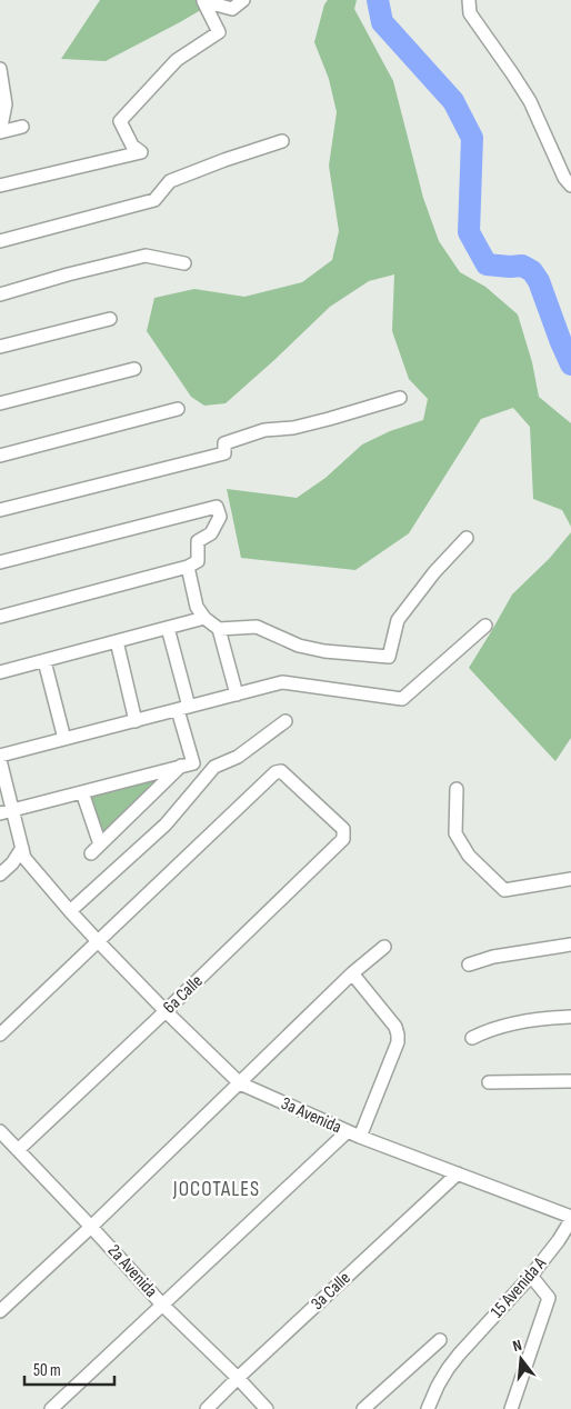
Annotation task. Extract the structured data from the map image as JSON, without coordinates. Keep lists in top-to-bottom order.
{
  "streets": {
    "street": [
      "6a Calle",
      "3a Avenida",
      "2a Avenida",
      "15 Avenida A",
      "3a Calle"
    ]
  },
  "crossings": [
    ["6a Calle", "3a Avenida"],
    ["6a Calle", "2a Avenida"],
    ["3a Avenida", "15 Avenida A"],
    ["3a Avenida", "3a Calle"],
    ["2a Avenida", "3a Calle"]
  ],
  "districts": ["JOCOTALES"],
  "scale_bar": "50 m",
  "north": "top"
}
